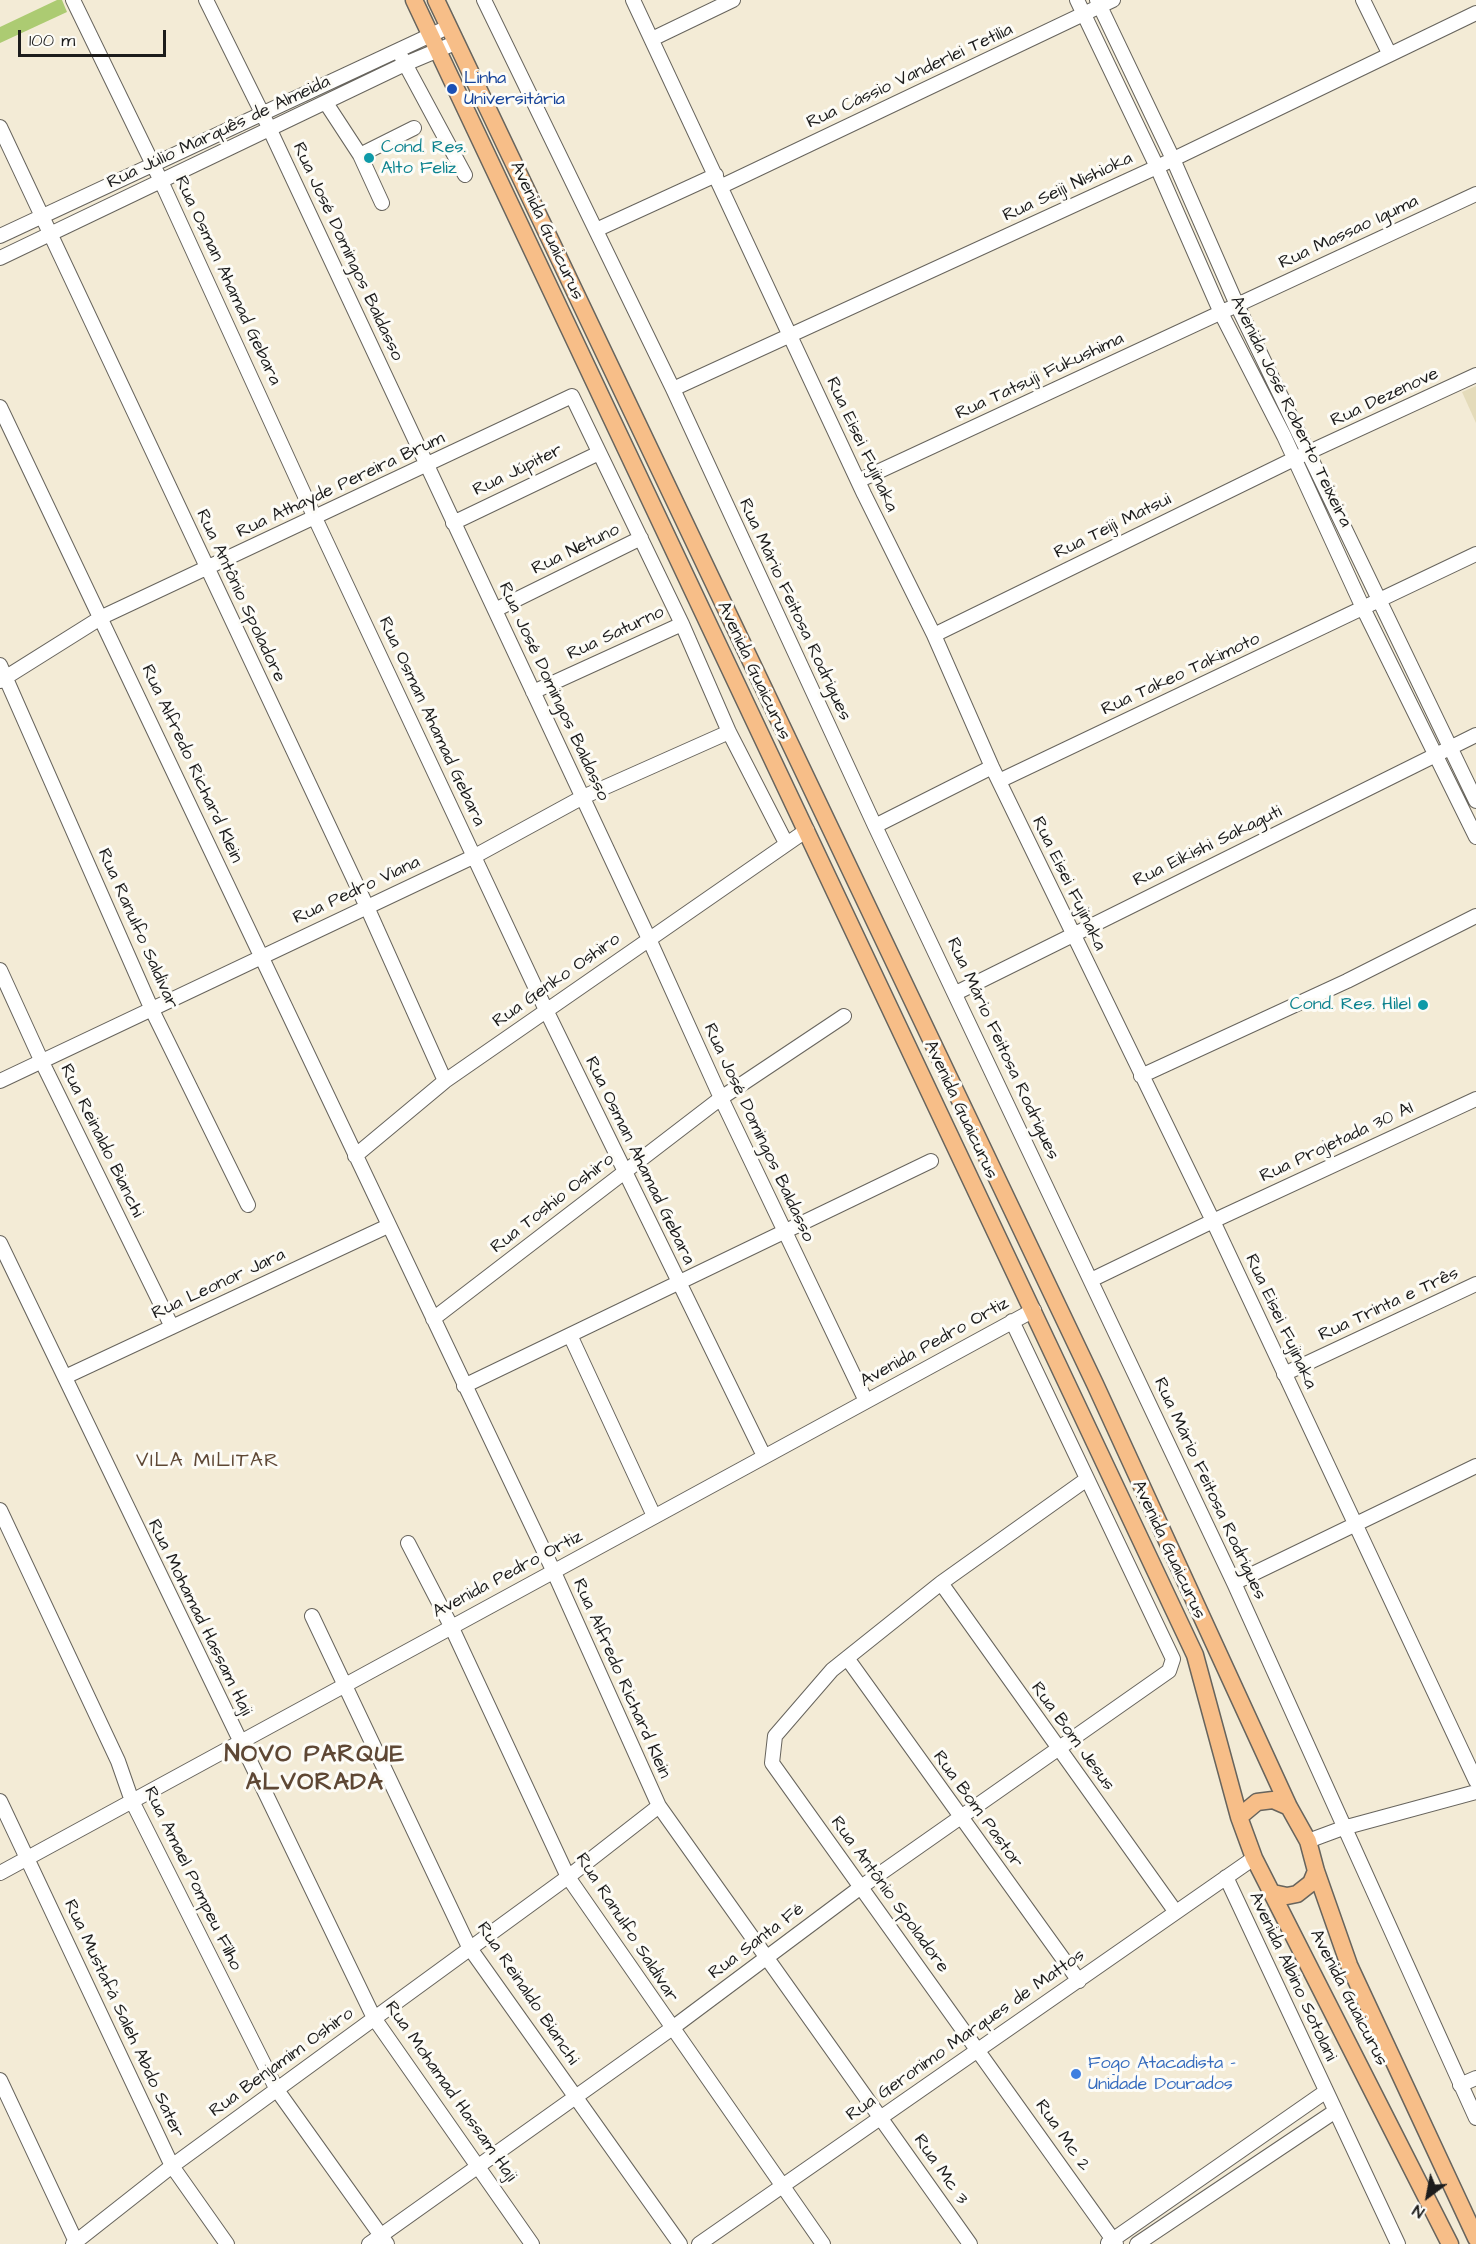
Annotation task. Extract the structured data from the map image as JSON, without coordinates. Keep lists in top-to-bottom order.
{
  "streets": {
    "main road": ["Avenida Guaicurus"],
    "street": [
      "Rua Cássio Vanderlei Tetilia",
      "Rua Júlio Marquês de Almeida",
      "Rua Seiji Nishioka",
      "Rua Massao Iguma",
      "Rua José Domingos Baldasso",
      "Rua Osman Ahamad Gebara",
      "Rua Tatsuji Fukushima",
      "Rua Dezenove",
      "Avenida José Roberto Teixeira",
      "Rua Eisei Fujinaka",
      "Rua Júpiter",
      "Rua Athayde Pereira Brum",
      "Rua Teiji Matsui",
      "Rua Netuno",
      "Rua Antônio Spoladore",
      "Rua Mário Feitosa Rodrigues",
      "Rua Saturno",
      "Rua Takeo Takimoto",
      "Rua Alfredo Richard Klein",
      "Rua Eikishi Sakaguti",
      "Rua Pedro Viana",
      "Rua Ranulfo Saldivar",
      "Rua Genko Oshiro",
      "Rua Reinaldo Bianchi",
      "Rua Projetada 30 AI",
      "Rua Toshio Oshiro",
      "Rua Leonor Jara",
      "Rua Trinta e Três",
      "Avenida Pedro Ortiz",
      "Rua Mohamad Hassam Haji",
      "Rua Bom Jesus",
      "Rua Bom Pastor",
      "Rua Amael Pompeu Filho",
      "Rua Santa Fé",
      "Avenida Albino Sotolani",
      "Rua Mustafá Saleh Abdo Sater",
      "Rua Geronimo Marques de Mattos",
      "Rua Benjamim Oshiro",
      "Rua Mc 2",
      "Rua Mc 3"
    ]
  },
  "crossings": [
    ["Rua Cássio Vanderlei Tetilia", "Avenida José Roberto Teixeira"],
    ["Rua Cássio Vanderlei Tetilia", "Rua Eisei Fujinaka"],
    ["Rua Cássio Vanderlei Tetilia", "Rua Mário Feitosa Rodrigues"],
    ["Rua Júlio Marquês de Almeida", "Avenida Guaicurus"],
    ["Rua Júlio Marquês de Almeida", "Rua José Domingos Baldasso"],
    ["Rua Júlio Marquês de Almeida", "Rua Osman Ahamad Gebara"],
    ["Rua Júlio Marquês de Almeida", "Rua Antônio Spoladore"],
    ["Rua Seiji Nishioka", "Avenida José Roberto Teixeira"],
    ["Rua Seiji Nishioka", "Rua Eisei Fujinaka"],
    ["Rua Seiji Nishioka", "Rua Mário Feitosa Rodrigues"],
    ["Avenida Guaicurus", "Rua Genko Oshiro"],
    ["Avenida Guaicurus", "Avenida Pedro Ortiz"],
    ["Avenida Guaicurus", "Rua Geronimo Marques de Mattos"],
    ["Rua Massao Iguma", "Rua Tatsuji Fukushima"],
    ["Rua Massao Iguma", "Avenida José Roberto Teixeira"],
    ["Rua José Domingos Baldasso", "Rua Júpiter"],
    ["Rua José Domingos Baldasso", "Rua Athayde Pereira Brum"],
    ["Rua José Domingos Baldasso", "Rua Netuno"],
    ["Rua José Domingos Baldasso", "Rua Saturno"],
    ["Rua José Domingos Baldasso", "Rua Pedro Viana"],
    ["Rua José Domingos Baldasso", "Rua Genko Oshiro"],
    ["Rua José Domingos Baldasso", "Rua Toshio Oshiro"],
    ["Rua José Domingos Baldasso", "Avenida Pedro Ortiz"],
    ["Rua Osman Ahamad Gebara", "Rua Athayde Pereira Brum"],
    ["Rua Osman Ahamad Gebara", "Rua Pedro Viana"],
    ["Rua Osman Ahamad Gebara", "Rua Genko Oshiro"],
    ["Rua Osman Ahamad Gebara", "Rua Toshio Oshiro"],
    ["Rua Osman Ahamad Gebara", "Avenida Pedro Ortiz"],
    ["Rua Tatsuji Fukushima", "Avenida José Roberto Teixeira"],
    ["Rua Tatsuji Fukushima", "Rua Eisei Fujinaka"],
    ["Rua Dezenove", "Avenida José Roberto Teixeira"],
    ["Rua Dezenove", "Rua Teiji Matsui"],
    ["Avenida José Roberto Teixeira", "Rua Teiji Matsui"],
    ["Avenida José Roberto Teixeira", "Rua Takeo Takimoto"],
    ["Avenida José Roberto Teixeira", "Rua Eikishi Sakaguti"],
    ["Rua Eisei Fujinaka", "Rua Teiji Matsui"],
    ["Rua Eisei Fujinaka", "Rua Takeo Takimoto"],
    ["Rua Eisei Fujinaka", "Rua Eikishi Sakaguti"],
    ["Rua Eisei Fujinaka", "Rua Projetada 30 AI"],
    ["Rua Eisei Fujinaka", "Rua Trinta e Três"],
    ["Rua Júpiter", "Rua Athayde Pereira Brum"],
    ["Rua Athayde Pereira Brum", "Rua Antônio Spoladore"],
    ["Rua Athayde Pereira Brum", "Rua Alfredo Richard Klein"],
    ["Rua Athayde Pereira Brum", "Rua Ranulfo Saldivar"],
    ["Rua Antônio Spoladore", "Rua Pedro Viana"],
    ["Rua Antônio Spoladore", "Rua Genko Oshiro"],
    ["Rua Antônio Spoladore", "Rua Bom Pastor"],
    ["Rua Antônio Spoladore", "Rua Santa Fé"],
    ["Rua Antônio Spoladore", "Rua Geronimo Marques de Mattos"],
    ["Rua Antônio Spoladore", "Rua Mc 2"],
    ["Rua Mário Feitosa Rodrigues", "Rua Eikishi Sakaguti"],
    ["Rua Mário Feitosa Rodrigues", "Rua Projetada 30 AI"],
    ["Rua Alfredo Richard Klein", "Rua Pedro Viana"],
    ["Rua Alfredo Richard Klein", "Rua Genko Oshiro"],
    ["Rua Alfredo Richard Klein", "Rua Toshio Oshiro"],
    ["Rua Alfredo Richard Klein", "Rua Leonor Jara"],
    ["Rua Alfredo Richard Klein", "Avenida Pedro Ortiz"],
    ["Rua Alfredo Richard Klein", "Rua Santa Fé"],
    ["Rua Alfredo Richard Klein", "Rua Geronimo Marques de Mattos"],
    ["Rua Alfredo Richard Klein", "Rua Benjamim Oshiro"],
    ["Rua Alfredo Richard Klein", "Rua Mc 3"],
    ["Rua Pedro Viana", "Rua Ranulfo Saldivar"],
    ["Rua Pedro Viana", "Rua Reinaldo Bianchi"],
    ["Rua Ranulfo Saldivar", "Avenida Pedro Ortiz"],
    ["Rua Ranulfo Saldivar", "Rua Santa Fé"],
    ["Rua Ranulfo Saldivar", "Rua Geronimo Marques de Mattos"],
    ["Rua Ranulfo Saldivar", "Rua Benjamim Oshiro"],
    ["Rua Reinaldo Bianchi", "Rua Leonor Jara"],
    ["Rua Reinaldo Bianchi", "Avenida Pedro Ortiz"],
    ["Rua Reinaldo Bianchi", "Rua Santa Fé"],
    ["Rua Reinaldo Bianchi", "Rua Benjamim Oshiro"],
    ["Rua Leonor Jara", "Rua Mohamad Hassam Haji"],
    ["Avenida Pedro Ortiz", "Rua Mohamad Hassam Haji"],
    ["Avenida Pedro Ortiz", "Rua Amael Pompeu Filho"],
    ["Avenida Pedro Ortiz", "Rua Mustafá Saleh Abdo Sater"],
    ["Rua Mohamad Hassam Haji", "Rua Santa Fé"],
    ["Rua Mohamad Hassam Haji", "Rua Benjamim Oshiro"],
    ["Rua Bom Jesus", "Rua Santa Fé"],
    ["Rua Bom Jesus", "Rua Geronimo Marques de Mattos"],
    ["Rua Bom Pastor", "Rua Santa Fé"],
    ["Rua Bom Pastor", "Rua Geronimo Marques de Mattos"],
    ["Rua Amael Pompeu Filho", "Rua Santa Fé"],
    ["Rua Amael Pompeu Filho", "Rua Benjamim Oshiro"],
    ["Avenida Albino Sotolani", "Rua Geronimo Marques de Mattos"],
    ["Rua Mustafá Saleh Abdo Sater", "Rua Benjamim Oshiro"],
    ["Rua Geronimo Marques de Mattos", "Rua Mc 2"],
    ["Rua Geronimo Marques de Mattos", "Rua Mc 3"]
  ],
  "districts": ["VILA MILITAR", "NOVO PARQUE ALVORADA"],
  "places": [
    "Linha Universitária",
    "Cond. Res. Alto Feliz",
    "Cond. Res. Hilel",
    "Fogo Atacadista - Unidade Dourados"
  ],
  "scale_bar": "100 m",
  "north": "bottom left"
}
